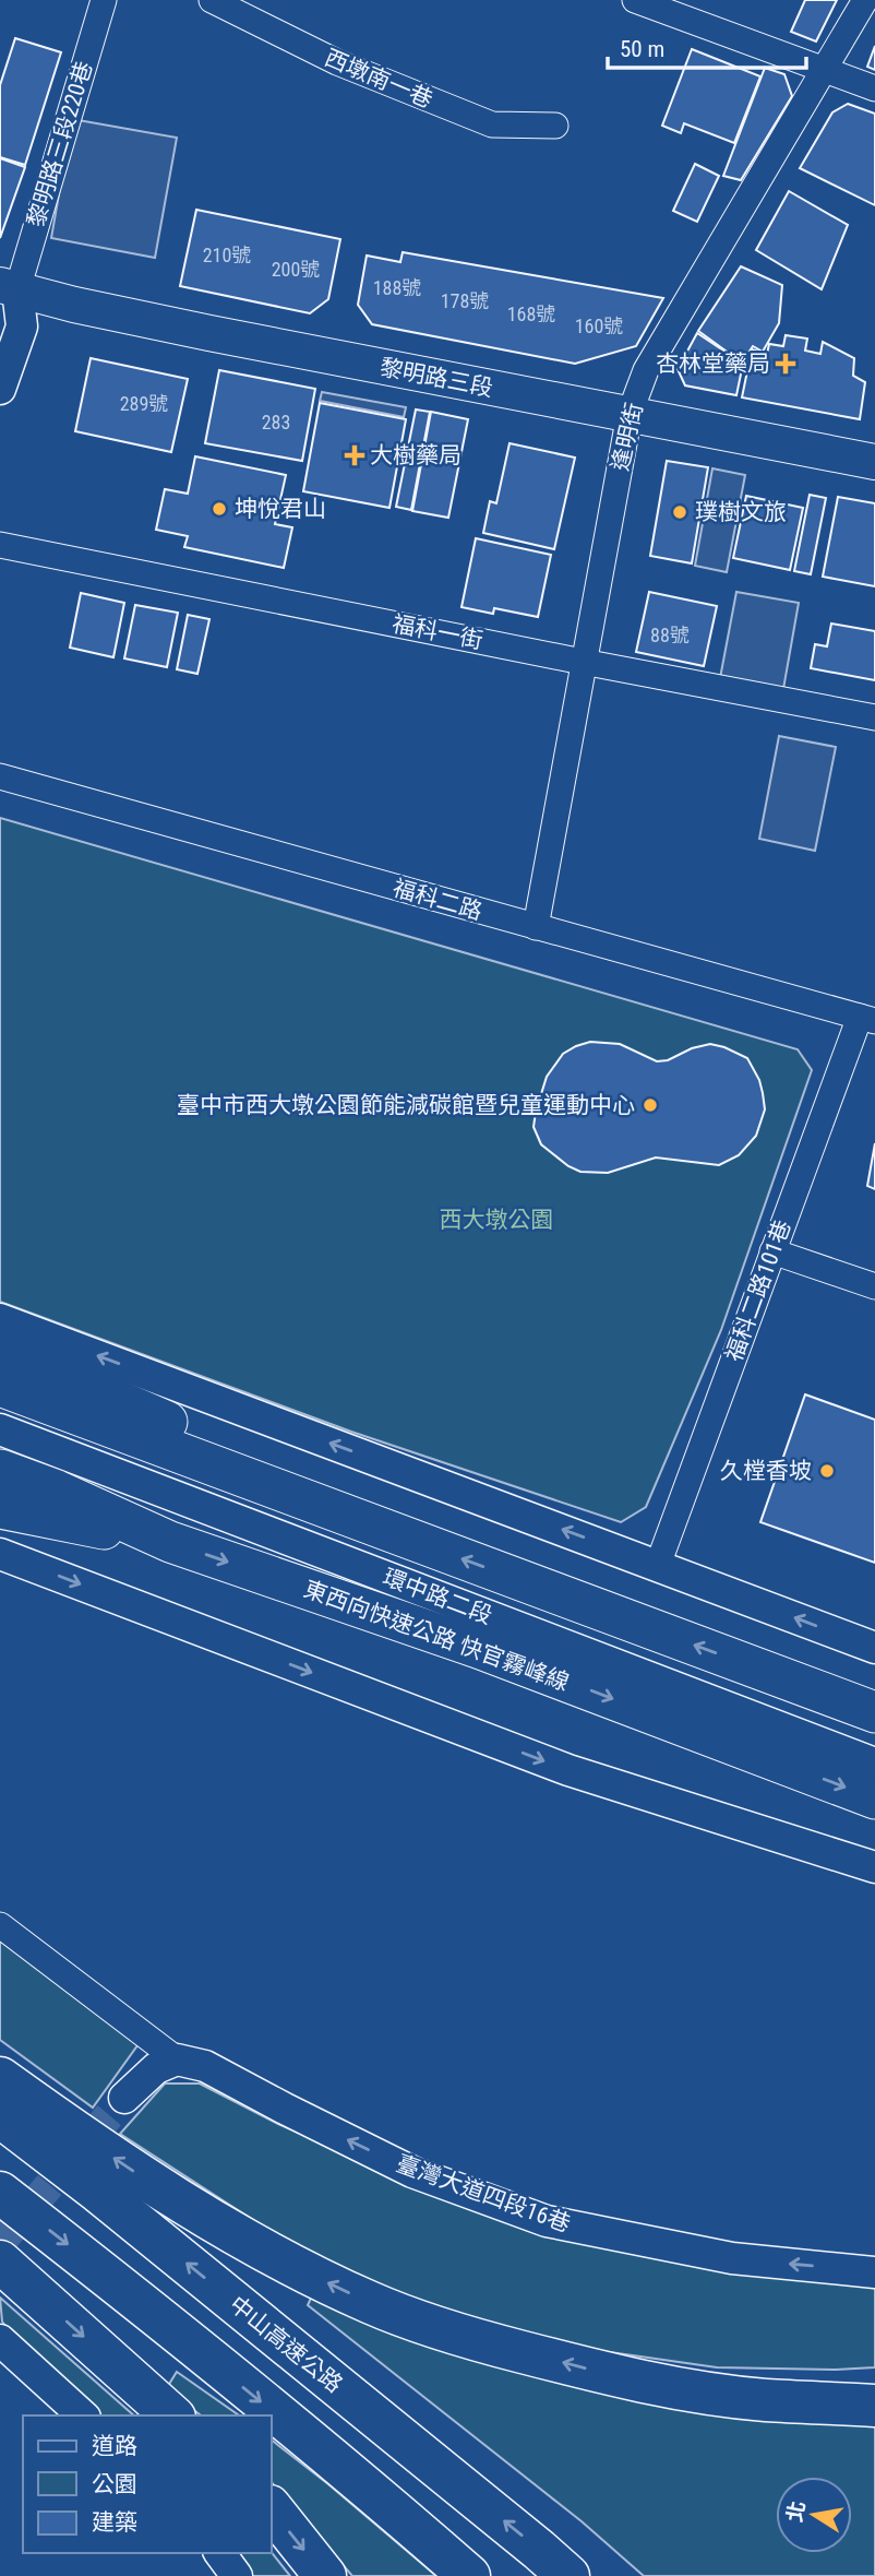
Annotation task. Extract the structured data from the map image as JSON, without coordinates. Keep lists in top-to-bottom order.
{
  "streets": {
    "highway": ["東西向快速公路 快官霧峰線", "中山高速公路"],
    "main road": ["黎明路三段"],
    "street": [
      "西墩南一巷",
      "黎明路三段220巷",
      "逢明街",
      "福科一街",
      "福科二路",
      "福科二路101巷",
      "環中路二段",
      "臺灣大道四段16巷"
    ]
  },
  "crossings": [
    ["黎明路三段220巷", "黎明路三段"],
    ["黎明路三段", "逢明街"],
    ["逢明街", "福科一街"],
    ["逢明街", "福科二路"],
    ["福科二路", "福科二路101巷"]
  ],
  "one_way": ["臺灣大道四段16巷"],
  "parks": ["西大墩公園"],
  "places": {
    "health": ["杏林堂藥局", "大樹藥局"],
    "other": [
      "坤悅君山",
      "璞樹文旅",
      "臺中市西大墩公園節能減碳館暨兒童運動中心",
      "久樘香坡"
    ]
  },
  "house_numbers": [
    "210號",
    "200號",
    "188號",
    "178號",
    "168號",
    "160號",
    "289號",
    "283",
    "88號"
  ],
  "legend": ["道路", "公園", "建築"],
  "scale_bar": "50 m",
  "north": "left"
}
